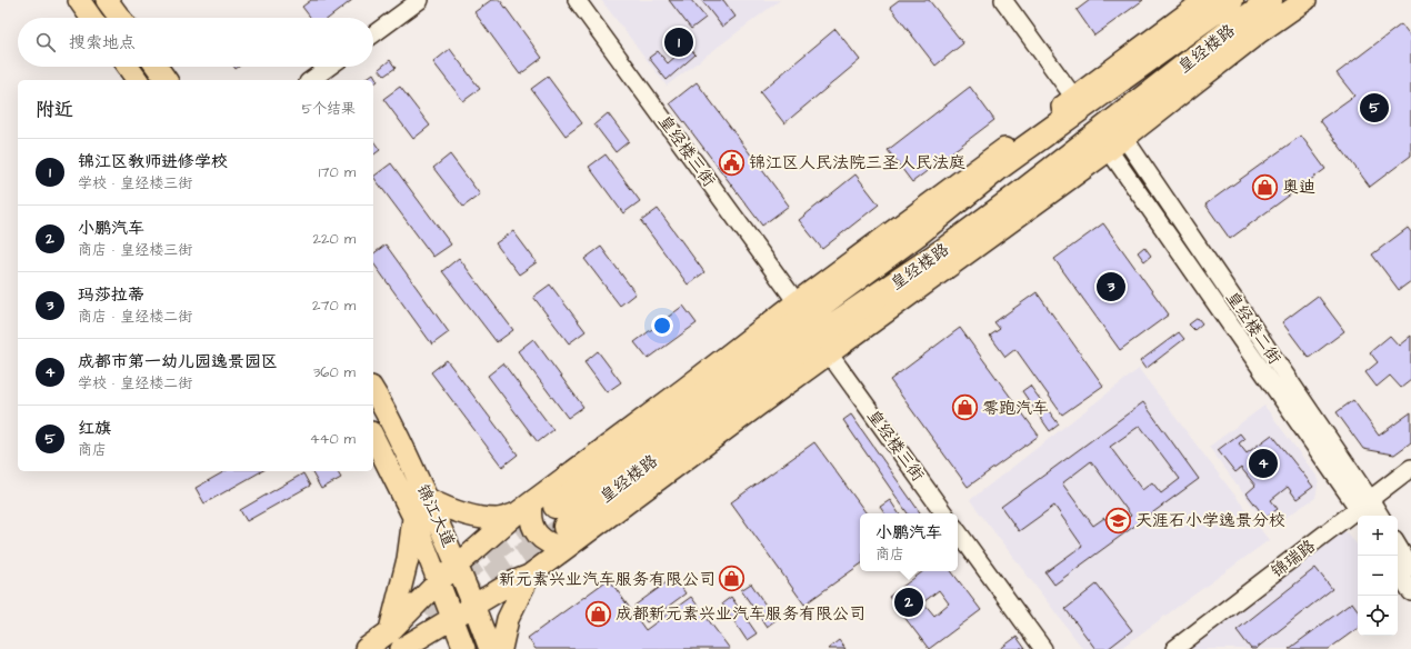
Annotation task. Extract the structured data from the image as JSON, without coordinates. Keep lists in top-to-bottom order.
{
  "streets": {
    "highway": ["皇经楼路"],
    "main road": ["锦江大道"],
    "street": ["皇经楼三街", "皇经楼二街", "锦瑞路"]
  },
  "crossings": [
    ["皇经楼二街", "锦瑞路"]
  ],
  "places": {
    "public building": ["锦江区人民法院三圣人民法庭"],
    "shop": [
      "奥迪",
      "零跑汽车",
      "新元素兴业汽车服务有限公司",
      "成都新元素兴业汽车服务有限公司"
    ],
    "school or university": ["天涯石小学逸景分校"]
  },
  "page": {
    "search": "搜索地点",
    "pins": [
      "1",
      "5",
      "3",
      "4",
      "2"
    ],
    "heading": ["附近", "5个结果"],
    "list": [
      {
        "mark": "1",
        "name": "锦江区教师进修学校",
        "note": "学校 · 皇经楼三街",
        "value": "170 m"
      },
      {
        "mark": "2",
        "name": "小鹏汽车",
        "note": "商店 · 皇经楼三街",
        "value": "220 m"
      },
      {
        "mark": "3",
        "name": "玛莎拉蒂",
        "note": "商店 · 皇经楼二街",
        "value": "270 m"
      },
      {
        "mark": "4",
        "name": "成都市第一幼儿园逸景园区",
        "note": "学校 · 皇经楼二街",
        "value": "360 m"
      },
      {
        "mark": "5",
        "name": "红旗",
        "note": "商店",
        "value": "440 m"
      }
    ],
    "popup": ["小鹏汽车", "商店"],
    "map_buttons": ["+", "−"]
  }
}
